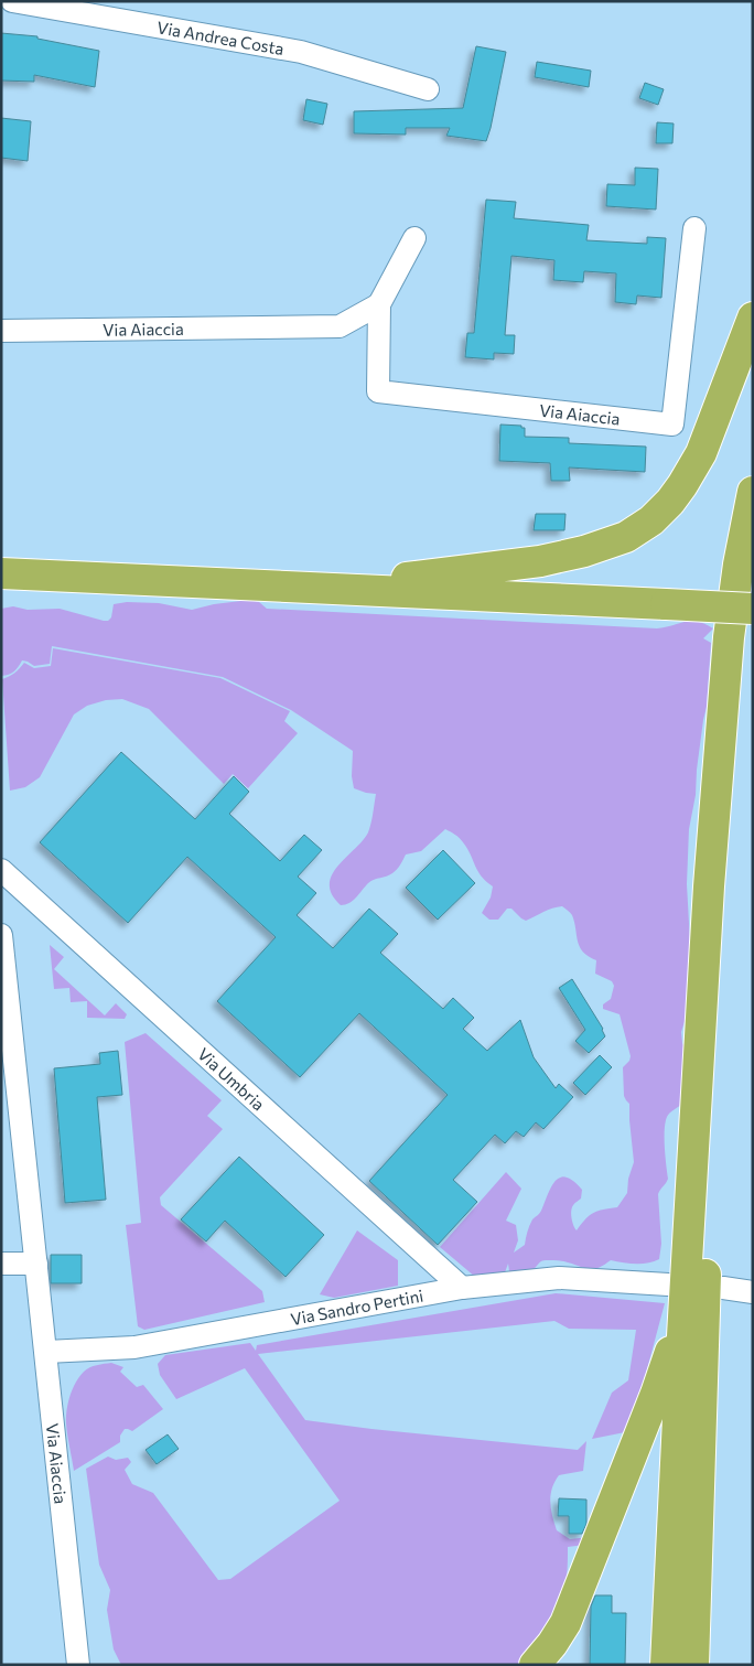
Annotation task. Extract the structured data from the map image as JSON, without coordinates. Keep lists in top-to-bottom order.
{
  "streets": {
    "street": [
      "Via Andrea Costa",
      "Via Aiaccia",
      "Via Umbria",
      "Via Sandro Pertini"
    ]
  },
  "crossings": [
    ["Via Aiaccia", "Via Sandro Pertini"],
    ["Via Umbria", "Via Sandro Pertini"]
  ]
}
